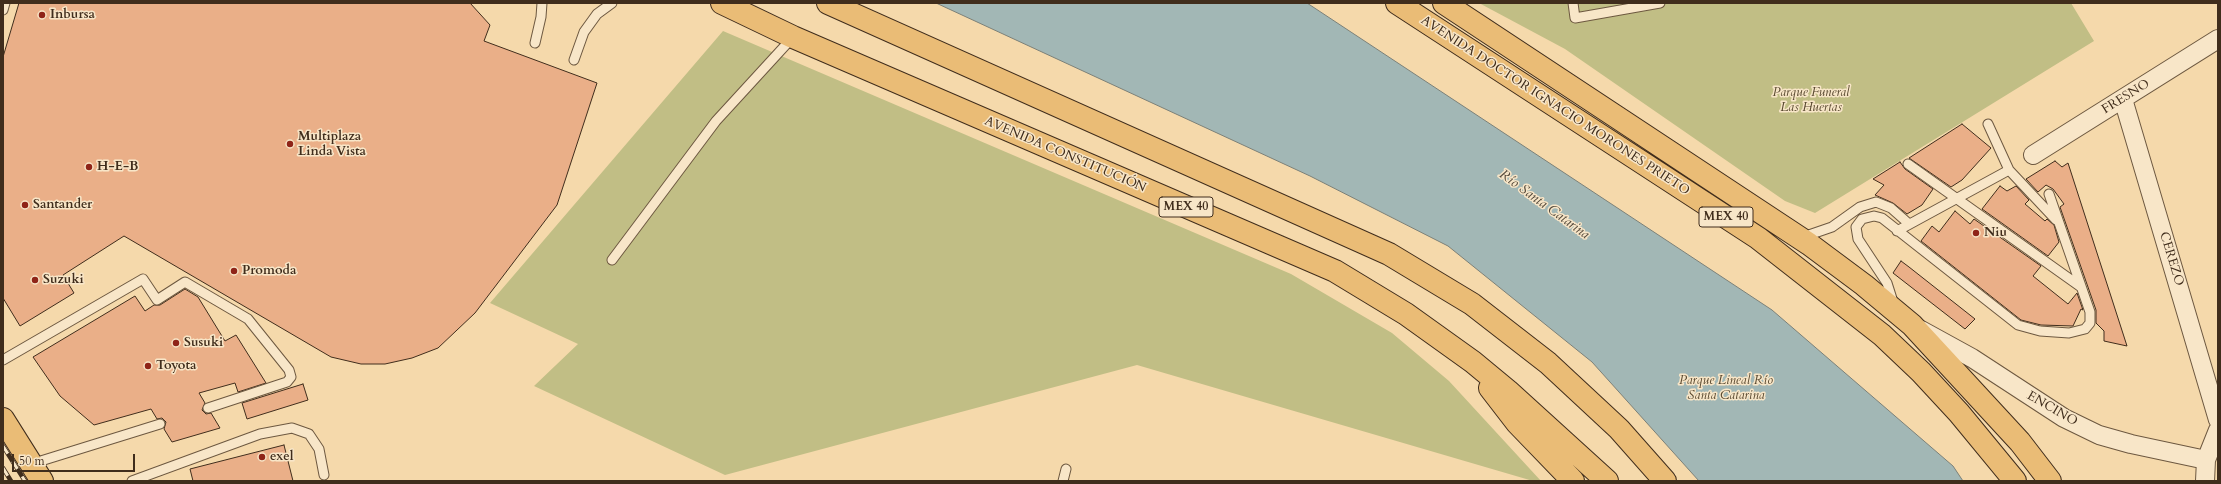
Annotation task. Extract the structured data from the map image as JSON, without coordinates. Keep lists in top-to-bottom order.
{
  "streets": {
    "highway": ["AVENIDA DOCTOR IGNACIO MORONES PRIETO", "AVENIDA CONSTITUCIÓN", "MEX 40"],
    "street": ["FRESNO", "CEREZO", "ENCINO"]
  },
  "crossings": [
    ["FRESNO", "CEREZO"],
    ["AVENIDA DOCTOR IGNACIO MORONES PRIETO", "ENCINO"]
  ],
  "water": ["Río Santa Catarina"],
  "parks": ["Parque Funeral Las Huertas", "Parque Lineal Río Santa Catarina"],
  "places": [
    "Inbursa",
    "Multiplaza Linda Vista",
    "H-E-B",
    "Santander",
    "Niu",
    "Promoda",
    "Suzuki",
    "Susuki",
    "Toyota",
    "exel"
  ],
  "scale_bar": "50 m"
}
